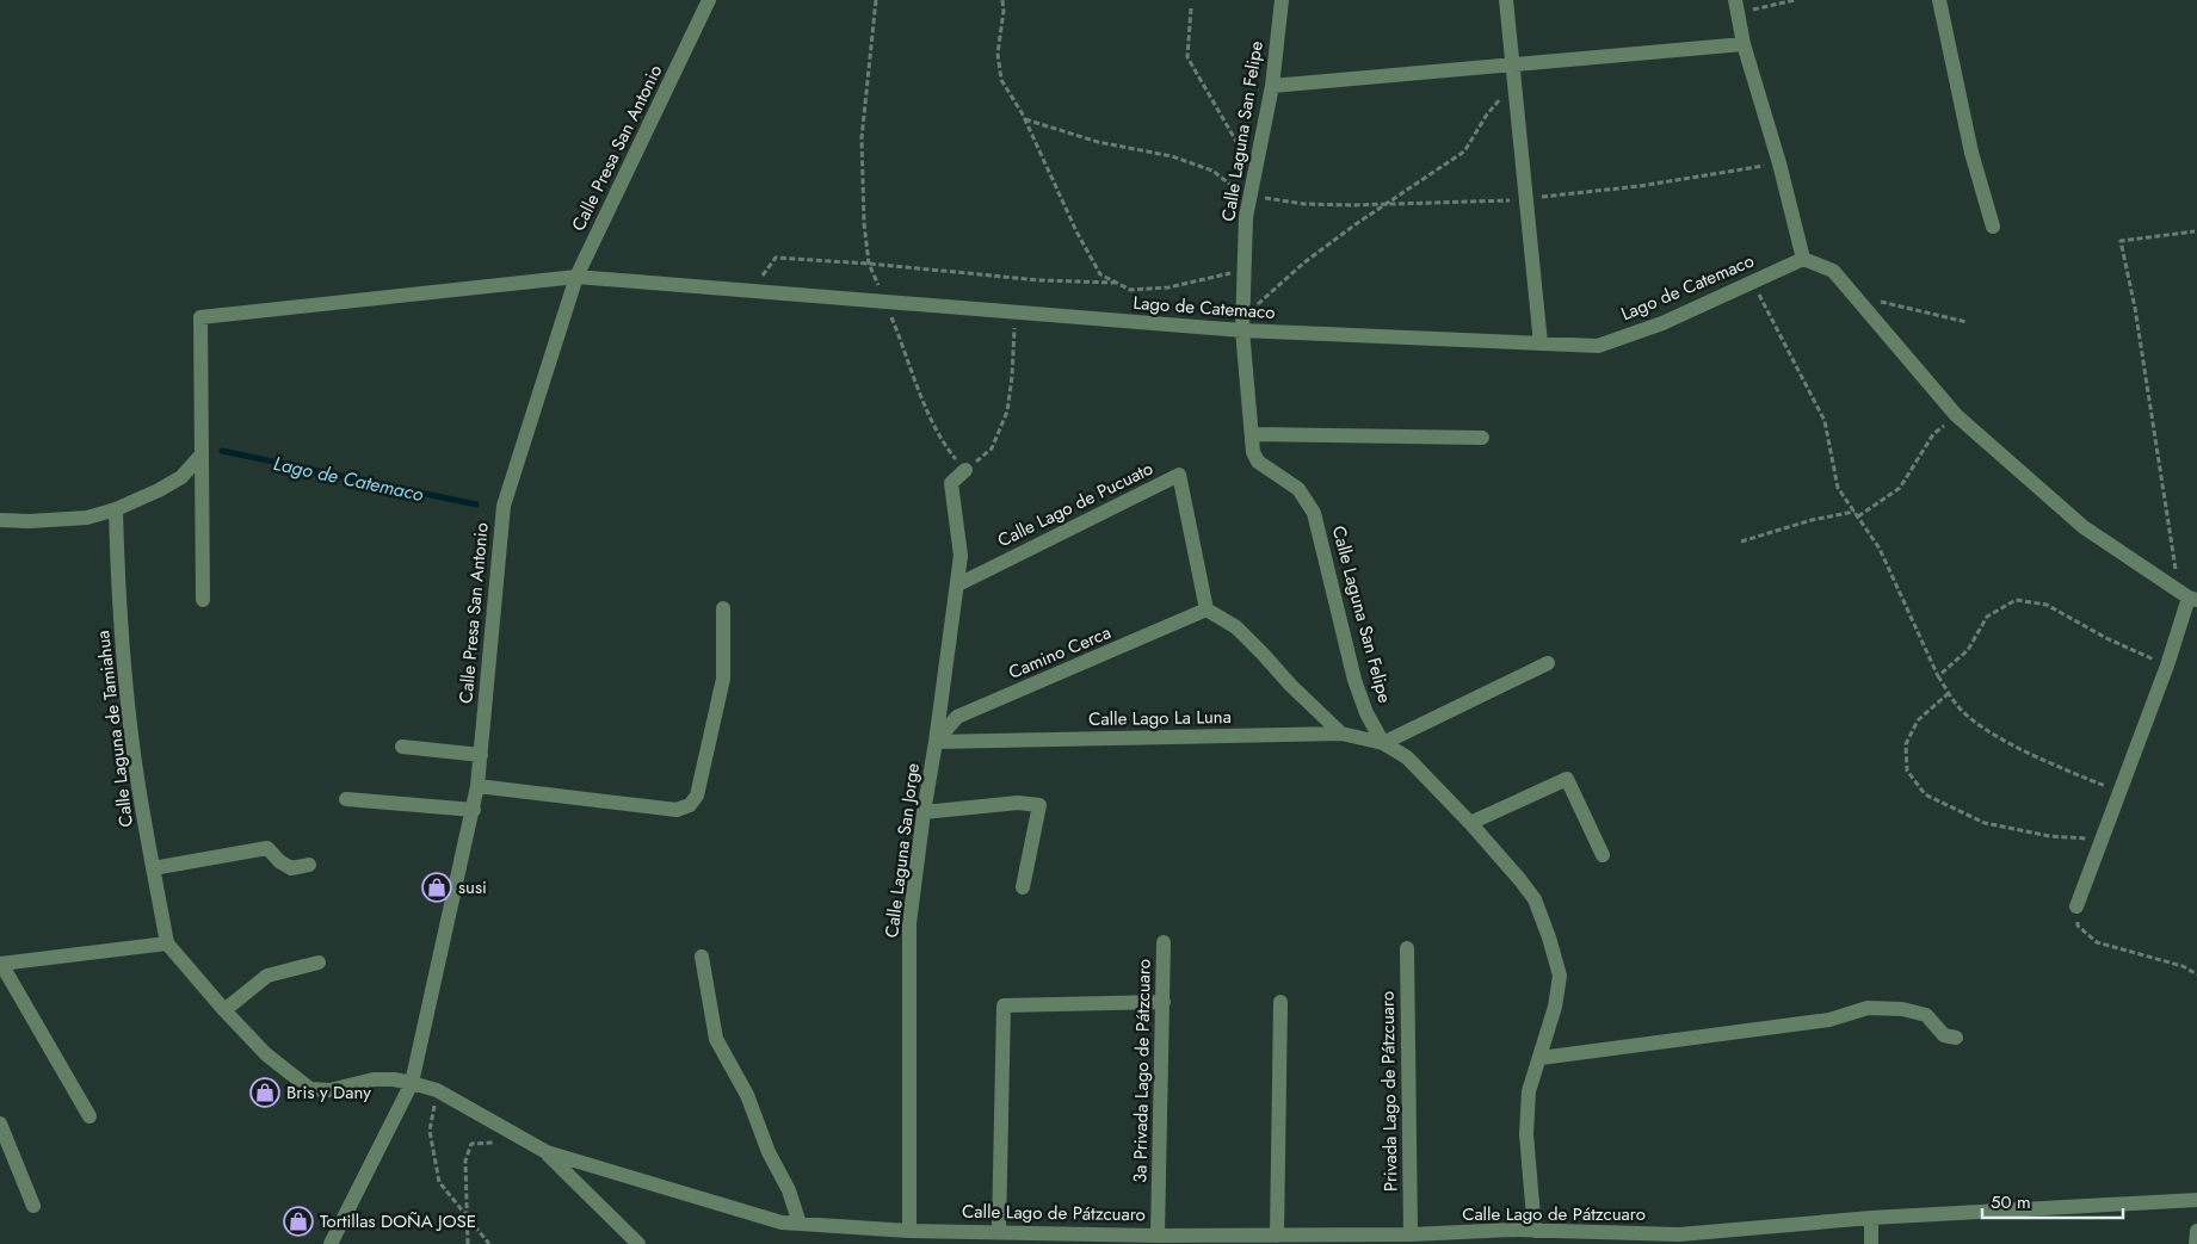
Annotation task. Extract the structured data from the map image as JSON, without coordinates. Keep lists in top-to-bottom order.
{
  "streets": {
    "street": [
      "Calle Laguna San Felipe",
      "Calle Presa San Antonio",
      "Lago de Catemaco",
      "Calle Lago de Pucuato",
      "Camino Cerca",
      "Calle Lago La Luna",
      "Calle Laguna de Tamiahua",
      "Calle Laguna San Jorge",
      "3a Privada Lago de Pátzcuaro",
      "Privada Lago de Pátzcuaro",
      "Calle Lago de Pátzcuaro"
    ]
  },
  "crossings": [
    ["Calle Laguna San Felipe", "Lago de Catemaco"],
    ["Calle Laguna San Felipe", "Calle Lago La Luna"],
    ["Calle Laguna San Felipe", "Calle Lago de Pátzcuaro"],
    ["Calle Presa San Antonio", "Lago de Catemaco"],
    ["Calle Presa San Antonio", "Calle Lago de Pátzcuaro"],
    ["Calle Lago de Pucuato", "Camino Cerca"],
    ["Calle Lago de Pucuato", "Calle Laguna San Jorge"],
    ["Camino Cerca", "Calle Lago La Luna"],
    ["Camino Cerca", "Calle Laguna San Jorge"],
    ["Calle Lago La Luna", "Calle Laguna San Jorge"],
    ["Calle Laguna de Tamiahua", "Calle Lago de Pátzcuaro"],
    ["Calle Laguna San Jorge", "Calle Lago de Pátzcuaro"],
    ["3a Privada Lago de Pátzcuaro", "Calle Lago de Pátzcuaro"],
    ["Privada Lago de Pátzcuaro", "Calle Lago de Pátzcuaro"]
  ],
  "water": ["Lago de Catemaco"],
  "places": {
    "shop": ["susi", "Bris y Dany", "Tortillas DOÑA JOSE"]
  },
  "scale_bar": "50 m"
}
